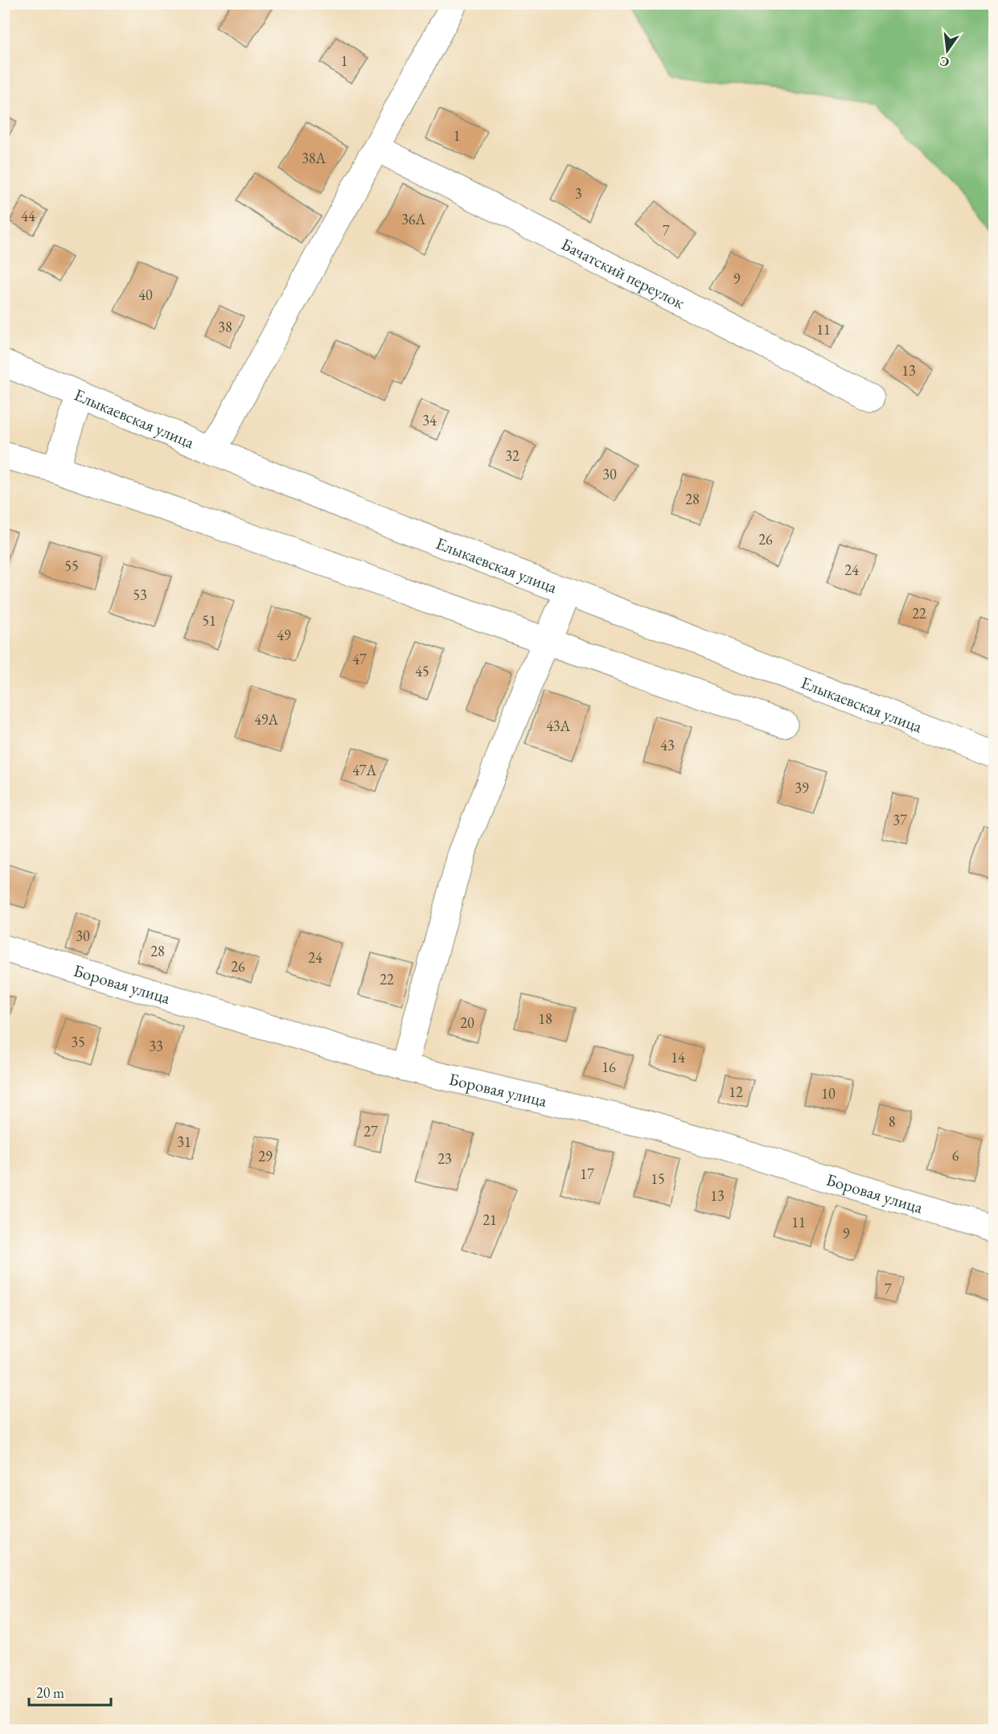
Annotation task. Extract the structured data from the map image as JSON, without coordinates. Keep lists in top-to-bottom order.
{
  "streets": {
    "street": ["Бачатский переулок", "Елыкаевская улица", "Боровая улица"]
  },
  "house_numbers": [
    "1",
    "1",
    "38А",
    "3",
    "44",
    "36А",
    "7",
    "9",
    "40",
    "38",
    "11",
    "13",
    "34",
    "32",
    "30",
    "28",
    "26",
    "55",
    "24",
    "53",
    "22",
    "51",
    "49",
    "47",
    "45",
    "49А",
    "43А",
    "43",
    "47А",
    "39",
    "37",
    "30",
    "28",
    "24",
    "26",
    "22",
    "18",
    "20",
    "35",
    "33",
    "14",
    "16",
    "12",
    "10",
    "8",
    "27",
    "31",
    "6",
    "29",
    "23",
    "17",
    "15",
    "13",
    "21",
    "11",
    "9",
    "7"
  ],
  "scale_bar": "20 m",
  "north": "bottom"
}
